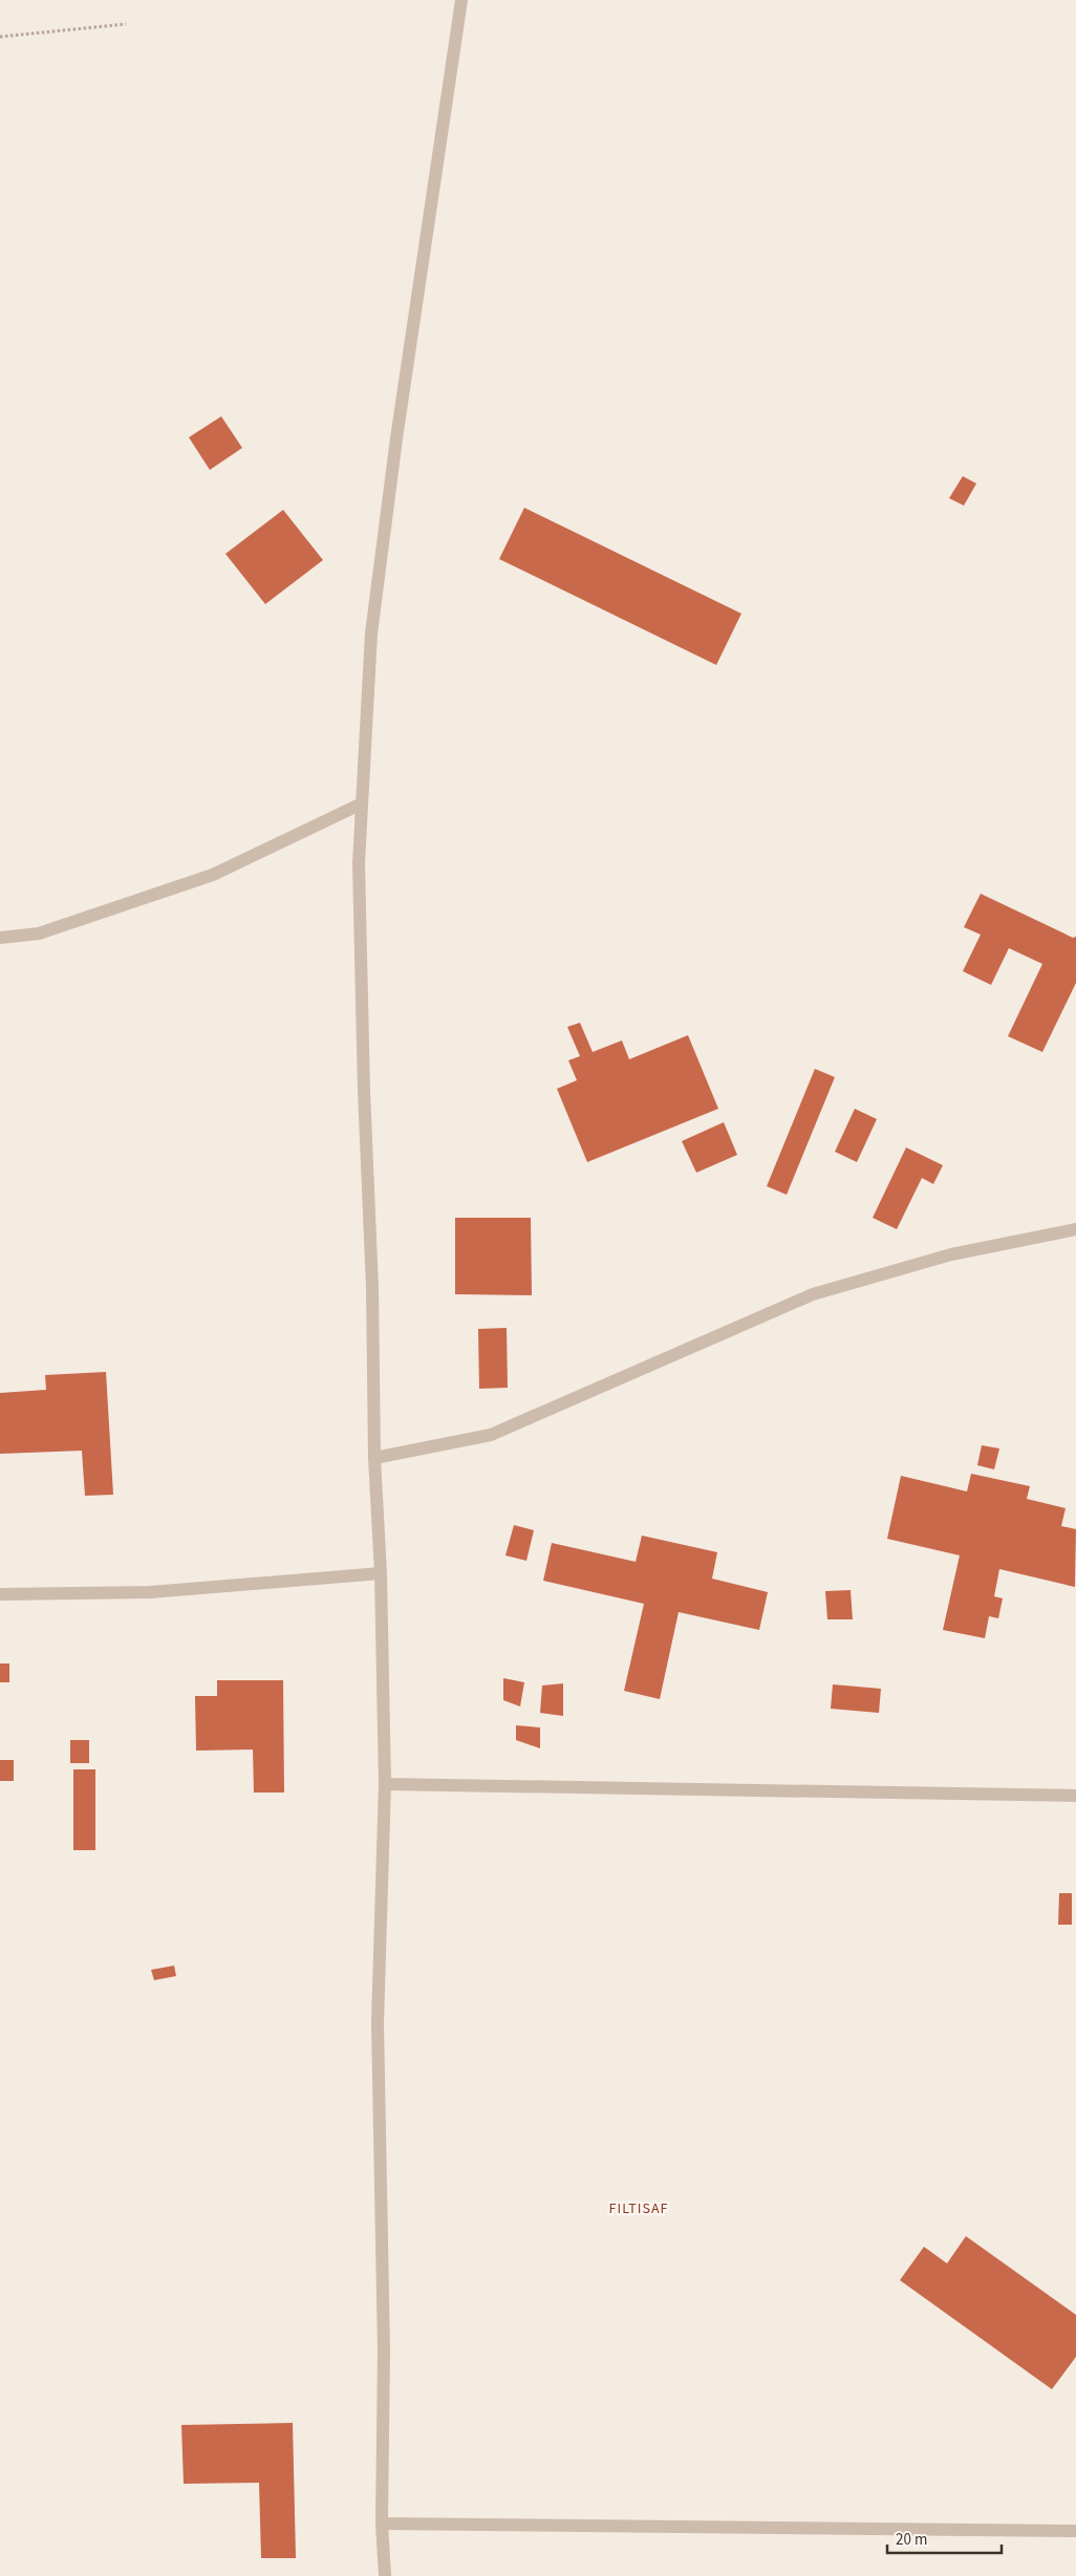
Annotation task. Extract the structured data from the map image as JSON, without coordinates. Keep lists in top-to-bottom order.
{
  "districts": ["FILTISAF"],
  "scale_bar": "20 m"
}
